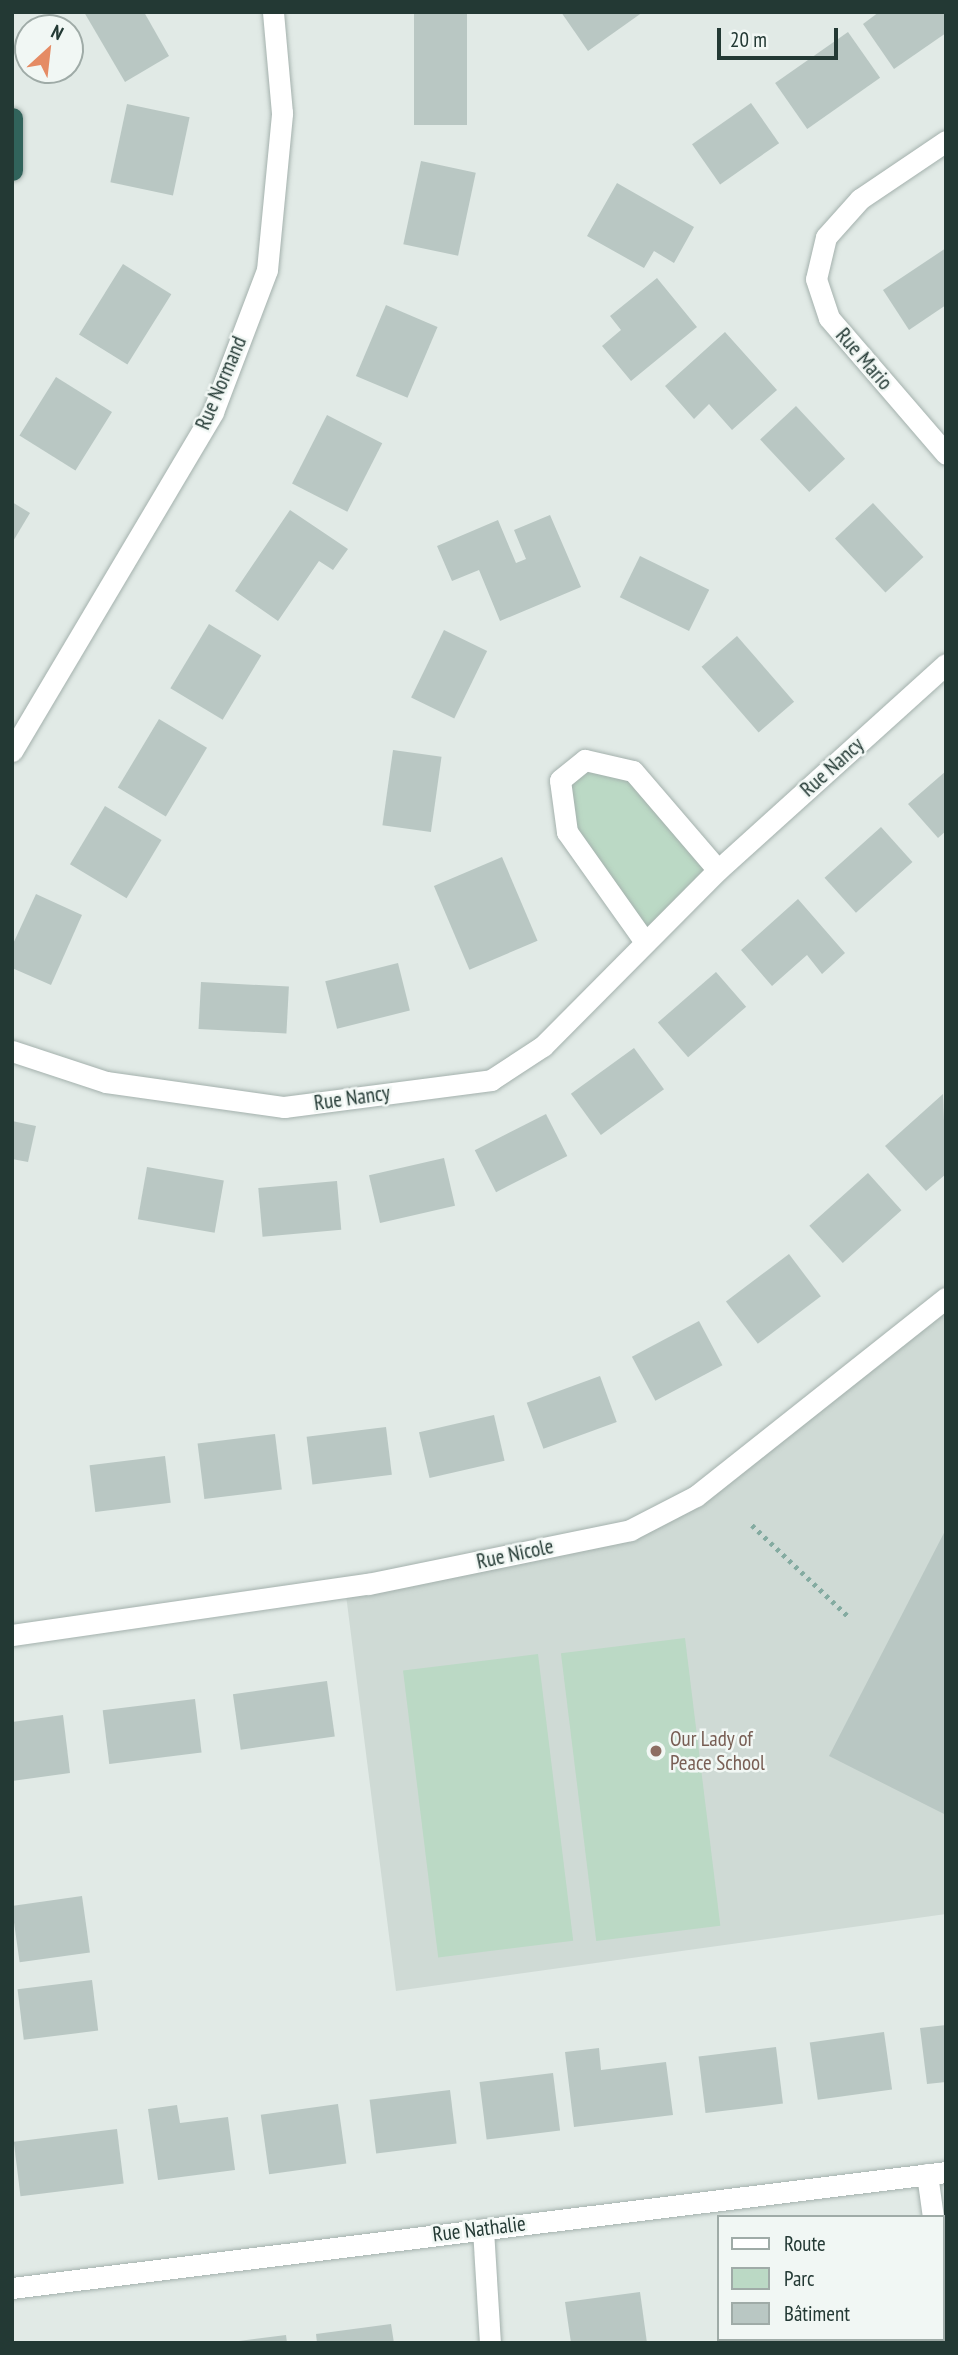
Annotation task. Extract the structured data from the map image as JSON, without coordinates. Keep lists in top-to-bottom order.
{
  "streets": {
    "street": [
      "Rue Mario",
      "Rue Normand",
      "Rue Nancy",
      "Rue Nicole",
      "Rue Nathalie"
    ]
  },
  "places": ["Our Lady of Peace School"],
  "legend": ["Route", "Parc", "Bâtiment"],
  "scale_bar": "20 m",
  "north": "top right"
}
